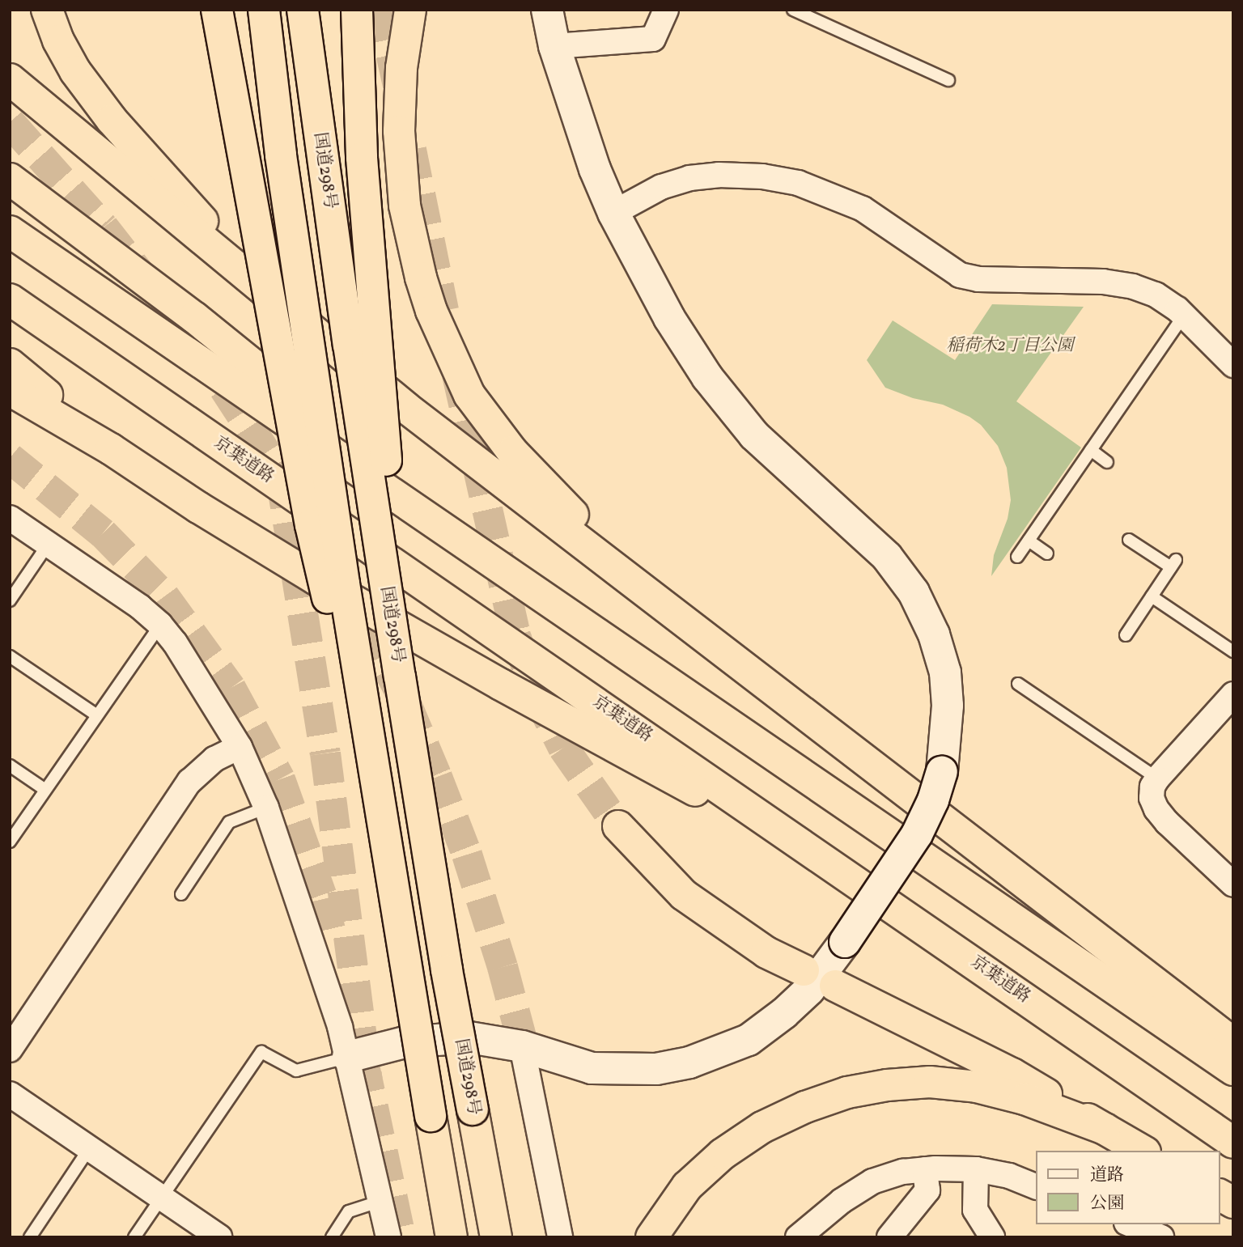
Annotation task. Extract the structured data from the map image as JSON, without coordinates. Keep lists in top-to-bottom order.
{
  "streets": {
    "highway": ["国道298号", "京葉道路"]
  },
  "parks": ["稲荷木2丁目公園"],
  "legend": ["道路", "公園"]
}
